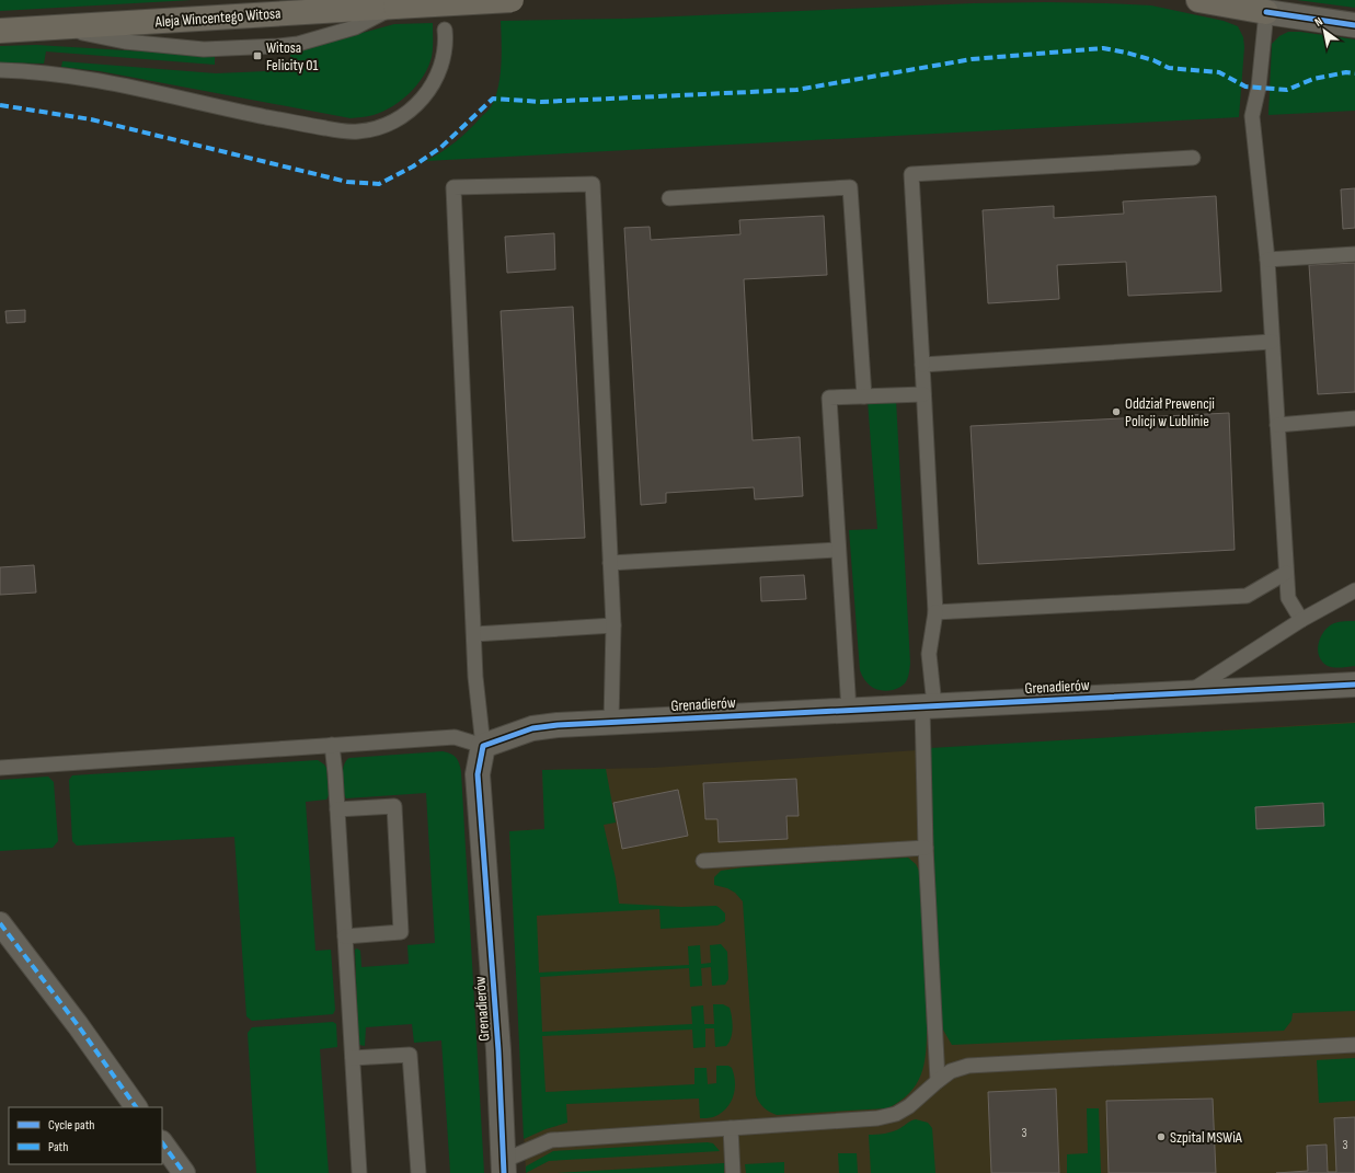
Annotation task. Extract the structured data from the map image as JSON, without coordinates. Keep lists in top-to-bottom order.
{
  "streets": {
    "main road": ["Aleja Wincentego Witosa"],
    "street": ["Grenadierów"]
  },
  "places": {
    "transit": ["Witosa Felicity 01"],
    "other": ["Oddział Prewencji Policji w Lublinie", "Szpital MSWiA"]
  },
  "house_numbers": ["3", "3"],
  "legend": ["Cycle path", "Path"],
  "north": "top left"
}
